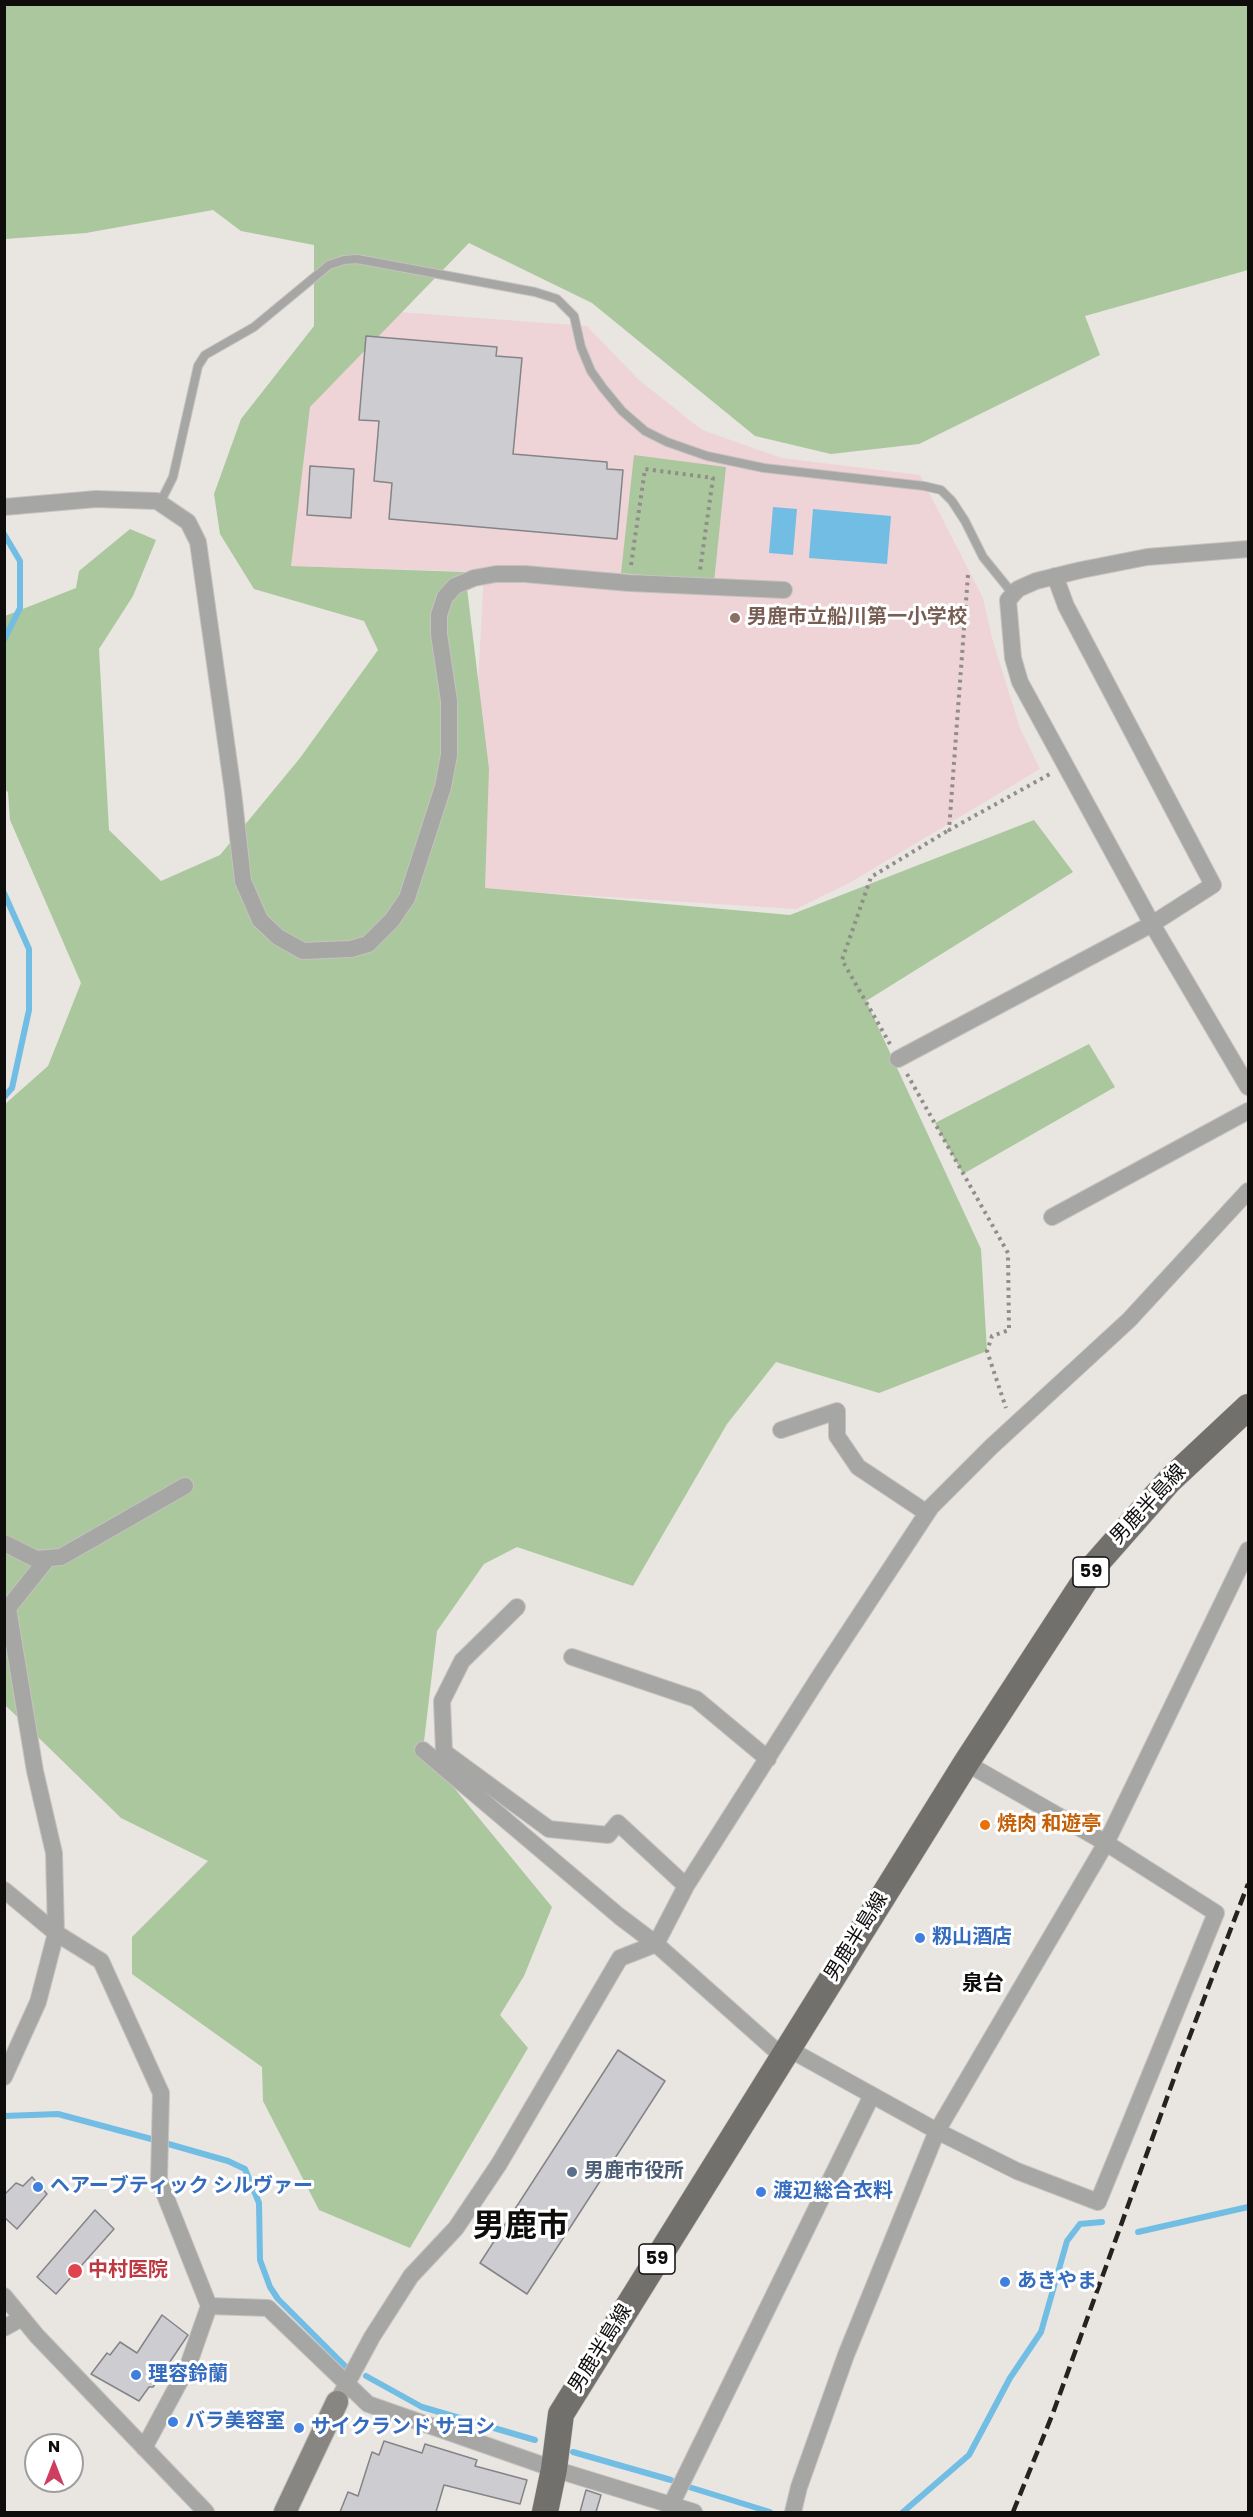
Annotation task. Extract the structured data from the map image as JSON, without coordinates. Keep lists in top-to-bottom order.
{
  "streets": {
    "main road": ["男鹿半島線", "59"]
  },
  "districts": ["泉台", "男鹿市"],
  "places": [
    "男鹿市立船川第一小学校",
    "焼肉 和遊亭",
    "籾山酒店",
    "男鹿市役所",
    "ヘアーブティック シルヴァー",
    "渡辺総合衣料",
    "中村医院",
    "あきやま",
    "理容鈴蘭",
    "バラ美容室",
    "サイクランド サヨシ"
  ],
  "north": "top"
}
